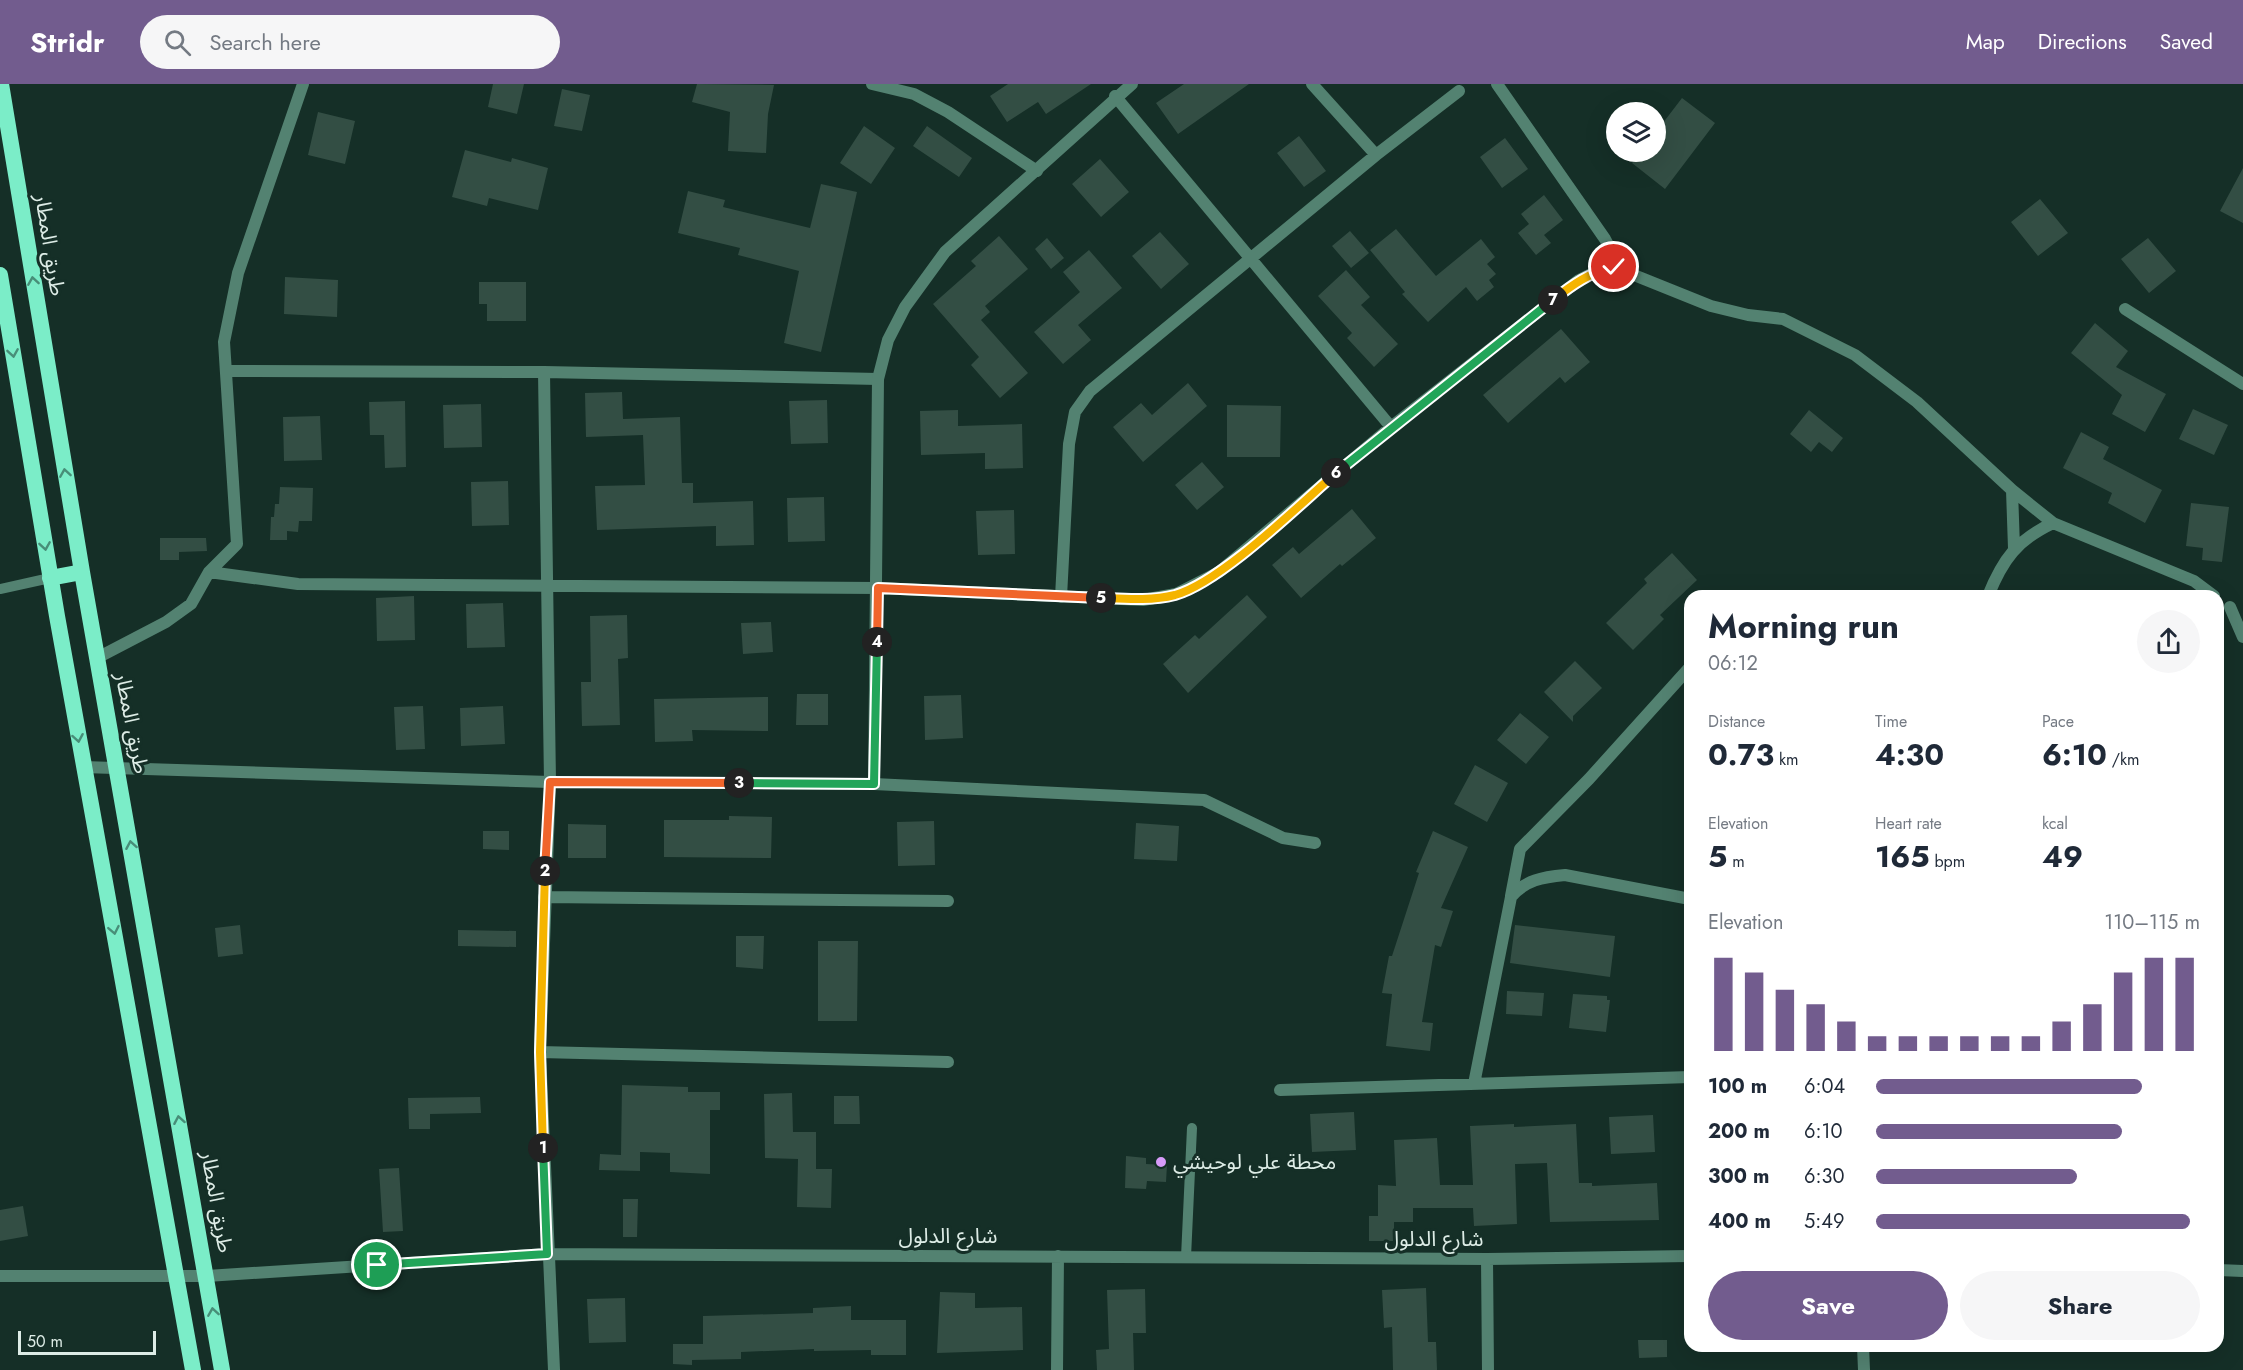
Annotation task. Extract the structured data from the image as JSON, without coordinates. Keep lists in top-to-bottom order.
{
  "streets": {
    "highway": ["طريق المطار"],
    "street": ["شارع الدلول"]
  },
  "crossings": [
    ["طريق المطار", "شارع الدلول"]
  ],
  "places": ["محطة علي لوحيشي"],
  "scale_bar": "50 m",
  "page": {
    "header": "Stridr",
    "search": "Search here",
    "nav": ["Map", "Directions", "Saved"],
    "pins": [
      "7",
      "6",
      "5",
      "4",
      "3",
      "2",
      "1"
    ],
    "heading": ["Morning run", "06:12"],
    "stats": [
      ["Distance", "0.73 km"],
      ["Time", "4:30"],
      ["Pace", "6:10 /km"],
      ["Elevation", "5 m"],
      ["Heart rate", "165 bpm"],
      ["kcal", "49"]
    ],
    "chart": ["Elevation", "110–115 m"],
    "list": [
      {
        "name": "100 m",
        "note": "6:04"
      },
      {
        "name": "200 m",
        "note": "6:10"
      },
      {
        "name": "300 m",
        "note": "6:30"
      },
      {
        "name": "400 m",
        "note": "5:49"
      }
    ],
    "buttons": ["Save", "Share"],
    "scale": "50 m"
  }
}
